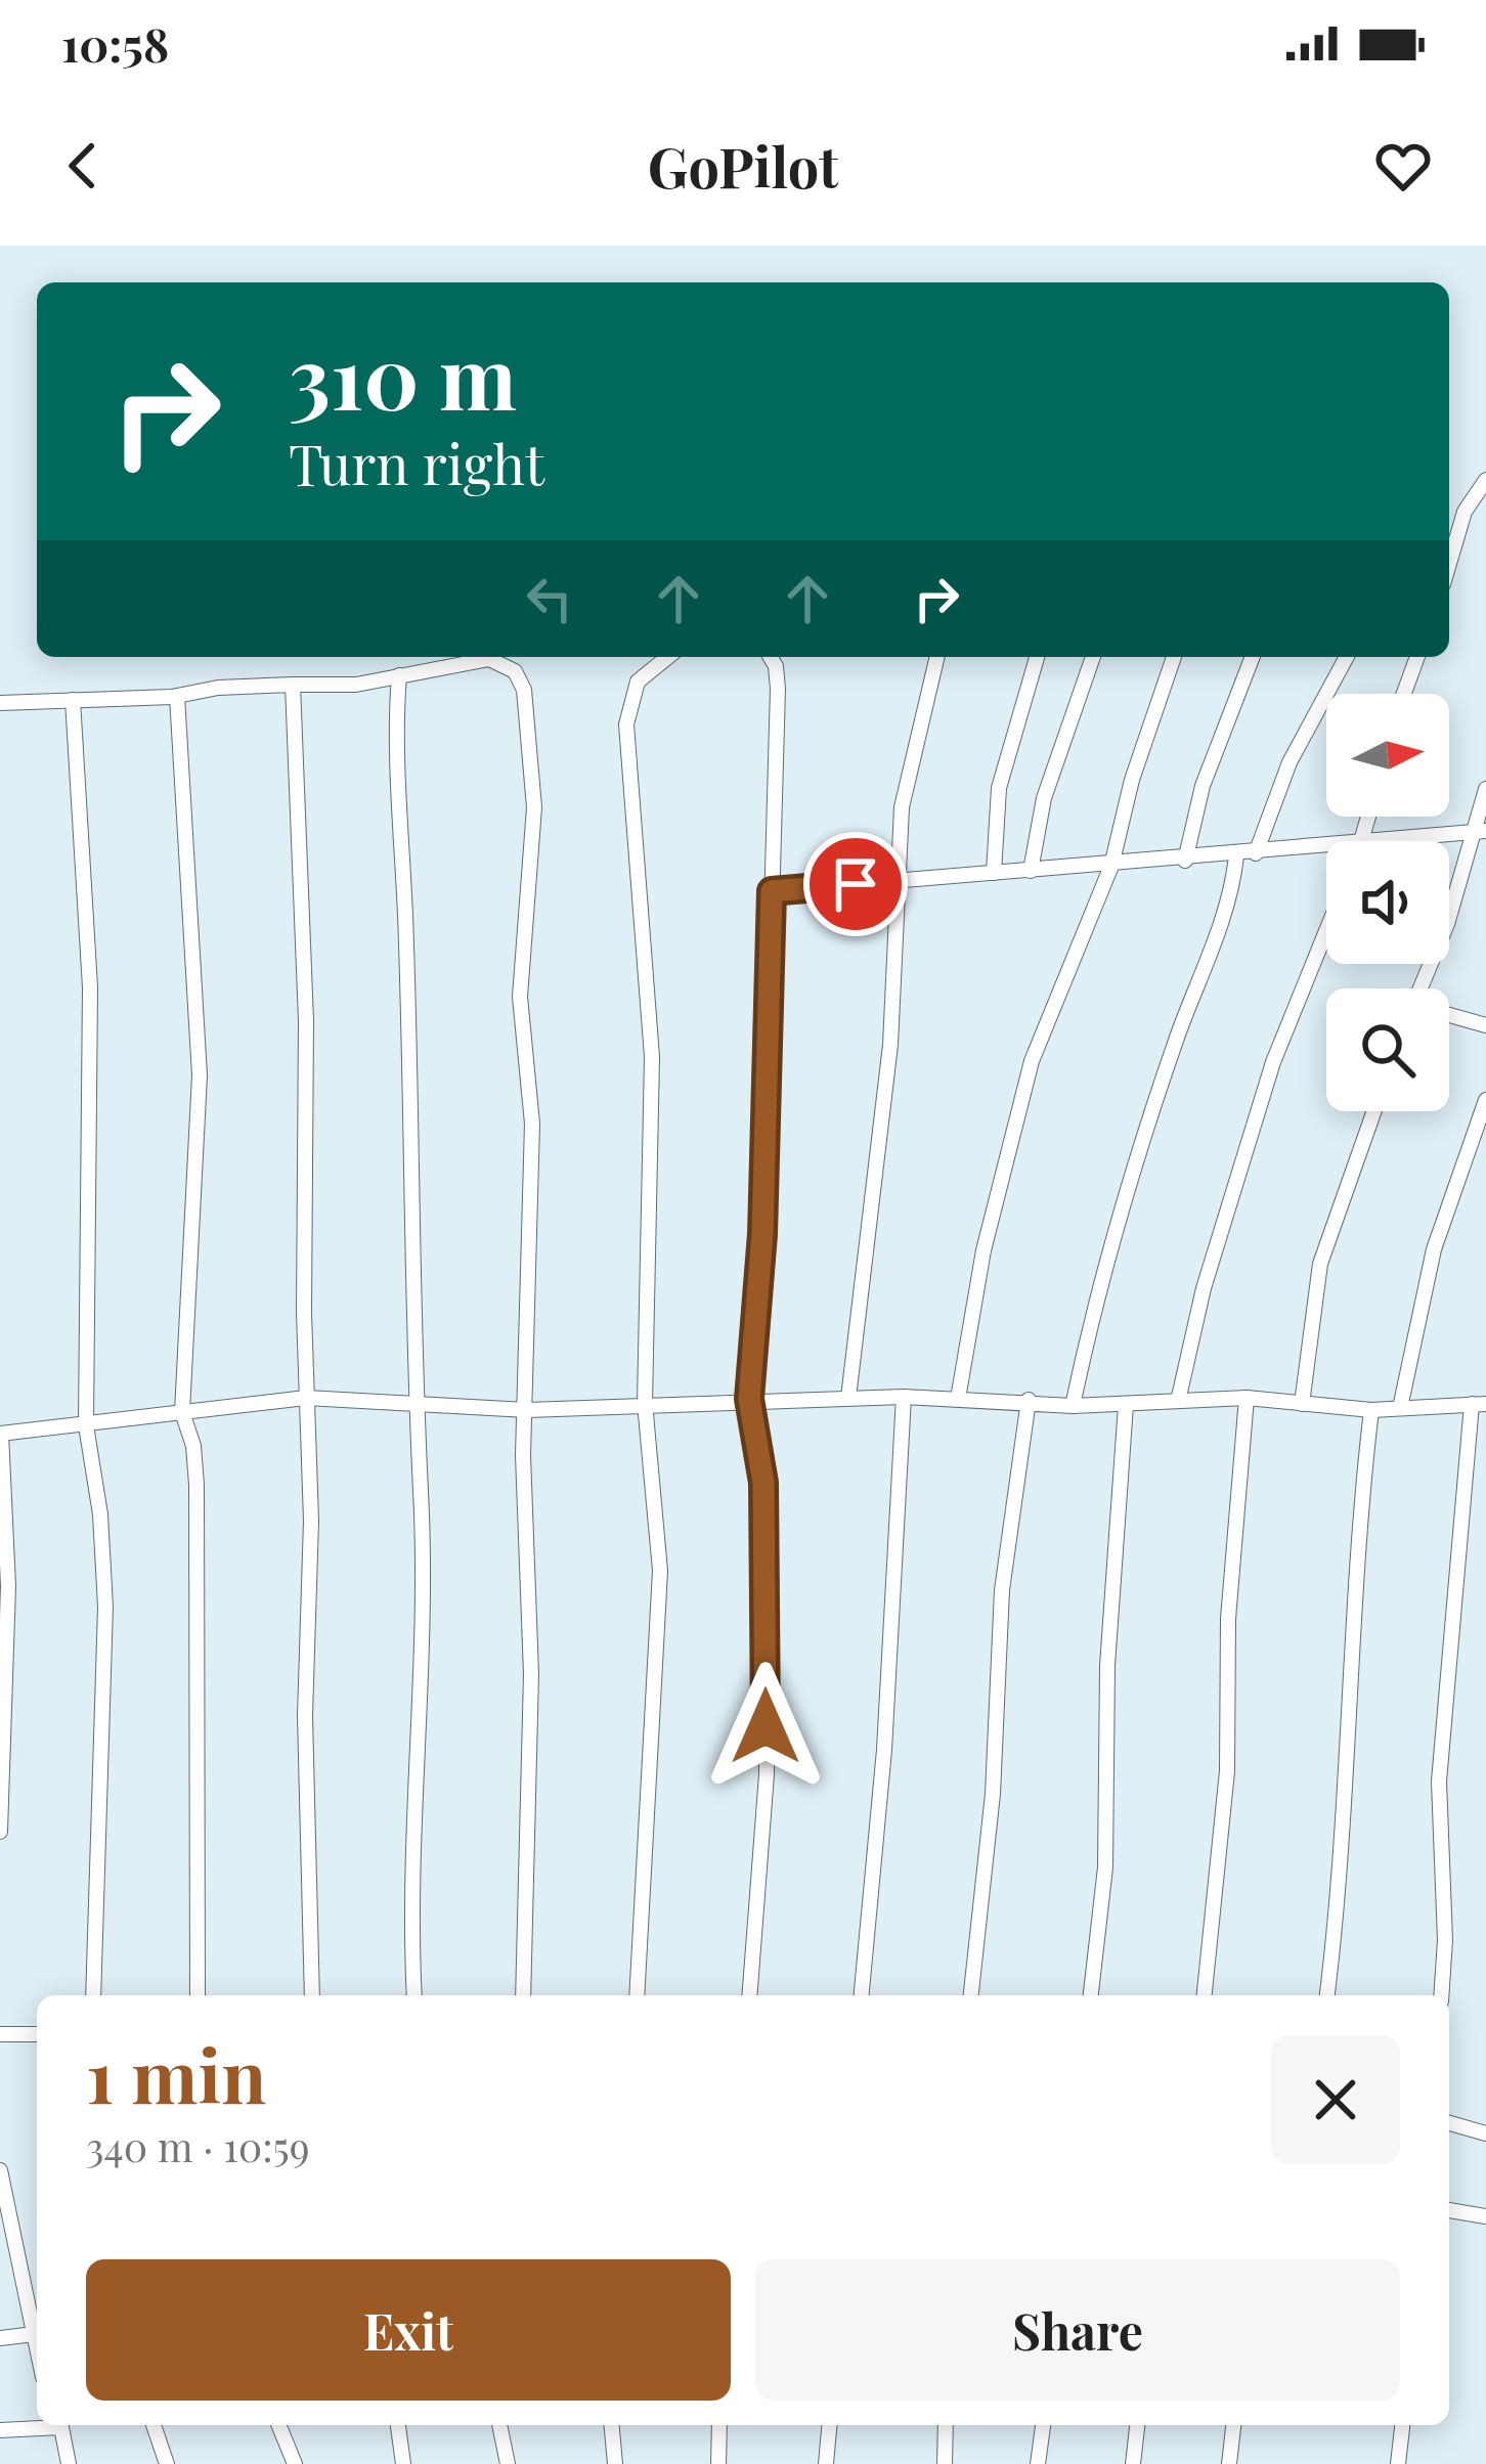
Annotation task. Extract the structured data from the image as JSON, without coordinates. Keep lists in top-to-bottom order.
{
  "north": "right",
  "page": {
    "status": "10:58",
    "header": "GoPilot",
    "turn": ["310 m", "Turn right"],
    "heading": ["1 min", "340 m · 10:59"],
    "buttons": ["Exit", "Share"]
  }
}
